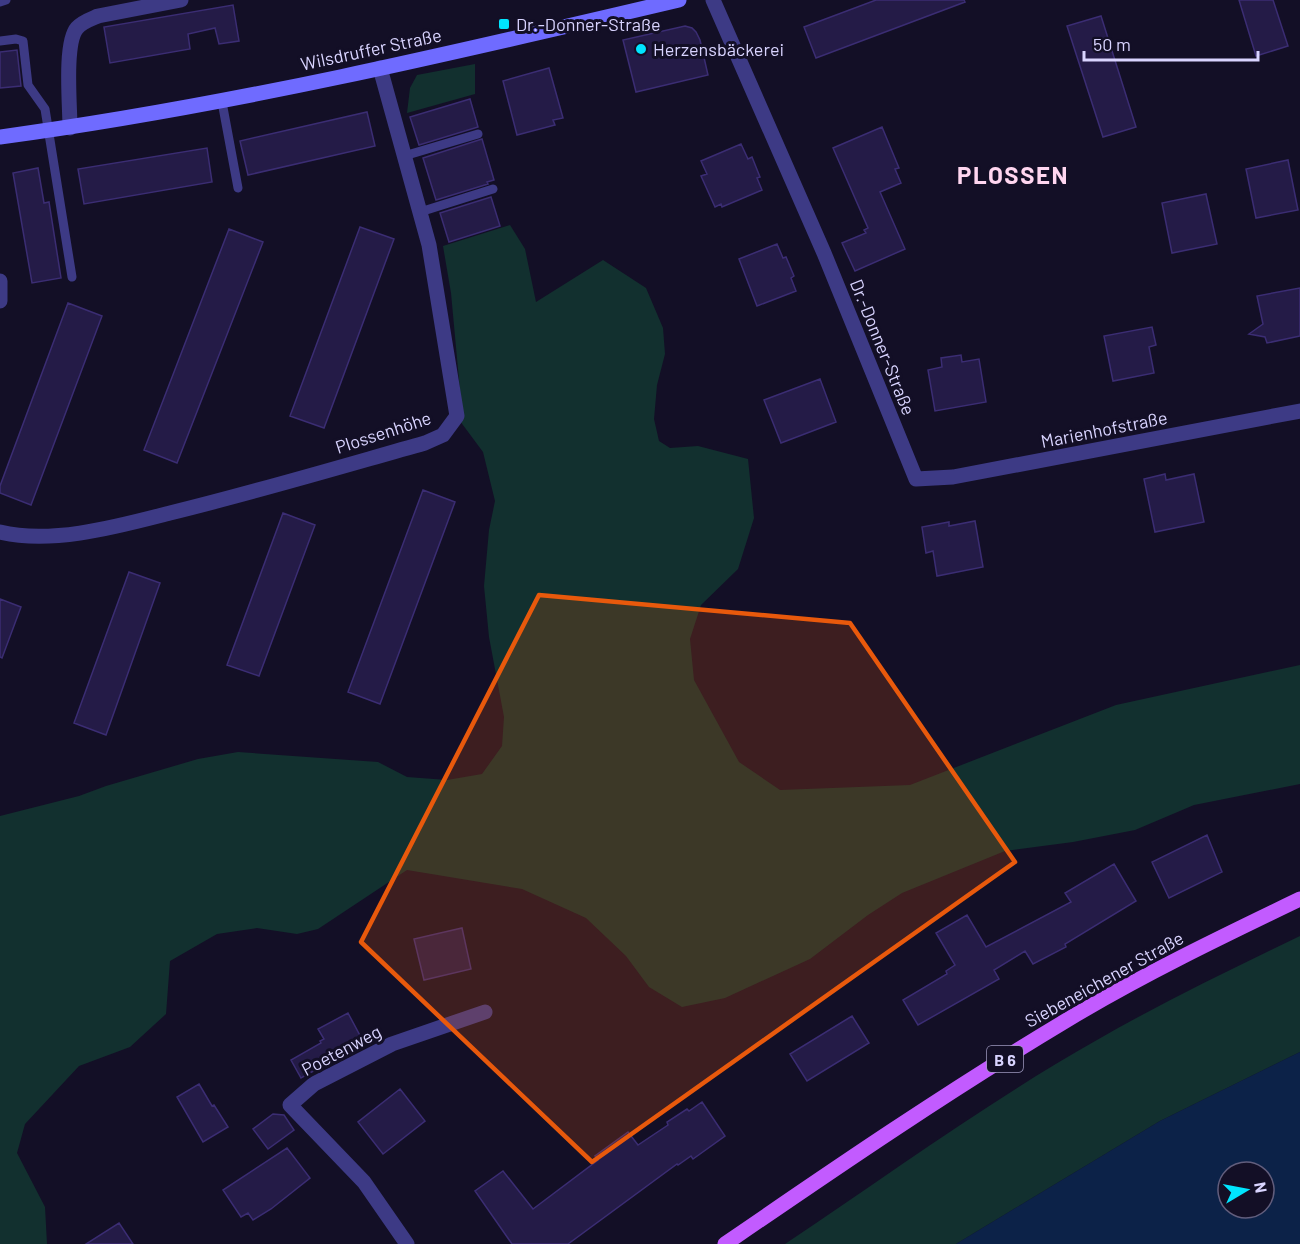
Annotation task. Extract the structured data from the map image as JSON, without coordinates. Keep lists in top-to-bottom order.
{
  "streets": {
    "main road": ["Wilsdruffer Straße", "Siebeneichener Straße", "B 6"],
    "street": [
      "Dr.-Donner-Straße",
      "Marienhofstraße",
      "Plossenhöhe",
      "Poetenweg"
    ]
  },
  "crossings": [
    ["Wilsdruffer Straße", "Plossenhöhe"],
    ["Dr.-Donner-Straße", "Marienhofstraße"]
  ],
  "districts": ["PLOSSEN"],
  "places": {
    "transit": ["Dr.-Donner-Straße"],
    "other": ["Herzensbäckerei"]
  },
  "scale_bar": "50 m",
  "north": "right"
}
